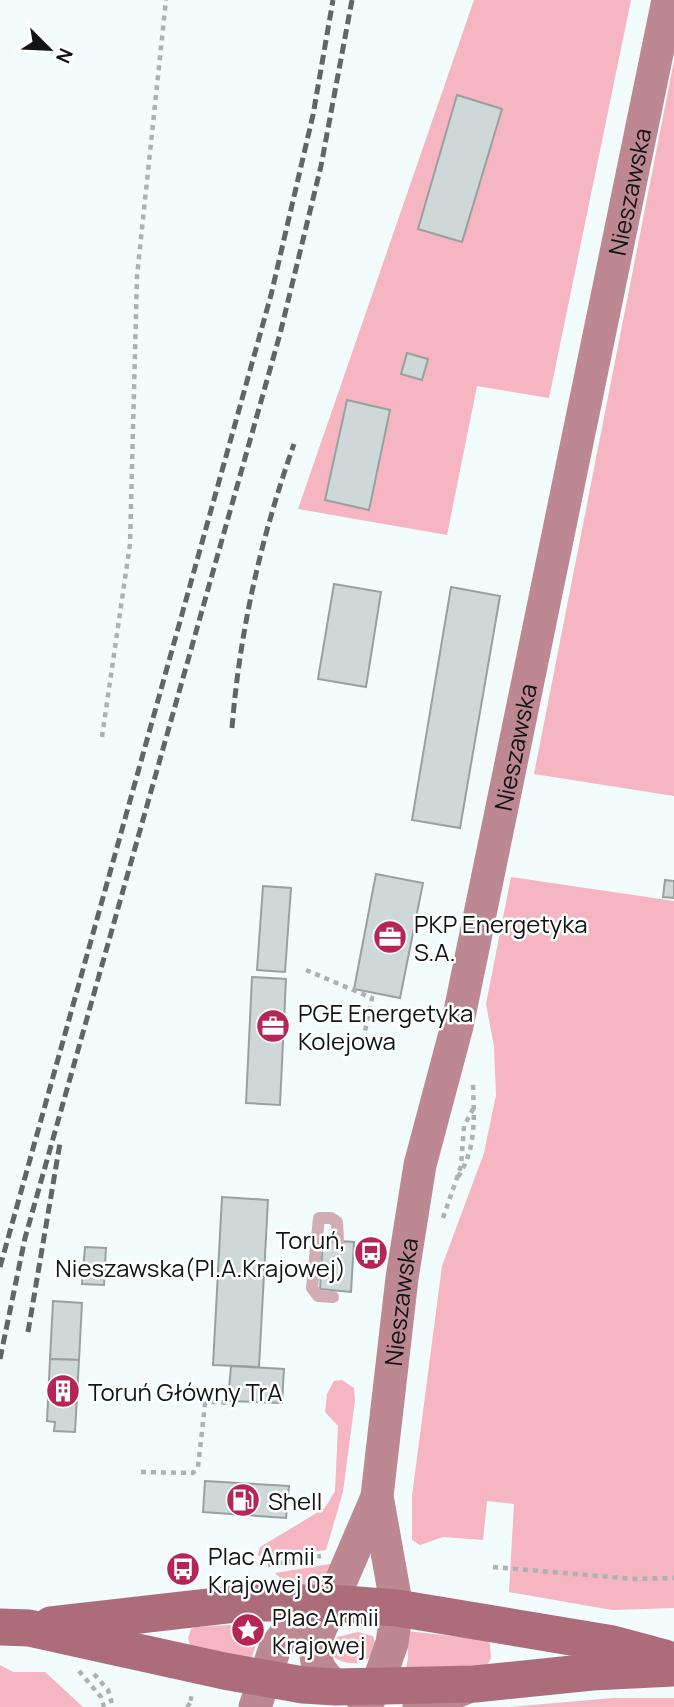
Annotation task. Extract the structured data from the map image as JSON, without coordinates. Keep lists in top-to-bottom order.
{
  "streets": {
    "main road": ["Nieszawska"]
  },
  "places": {
    "office": ["PKP Energetyka S.A.", "PGE Energetyka Kolejowa"],
    "bus stop": ["Toruń, Nieszawska(Pl.A.Krajowej)", "Plac Armii Krajowej 03"],
    "building": ["Toruń Główny TrA"],
    "fuel station": ["Shell"],
    "place": ["Plac Armii Krajowej"]
  },
  "north": "bottom right"
}
